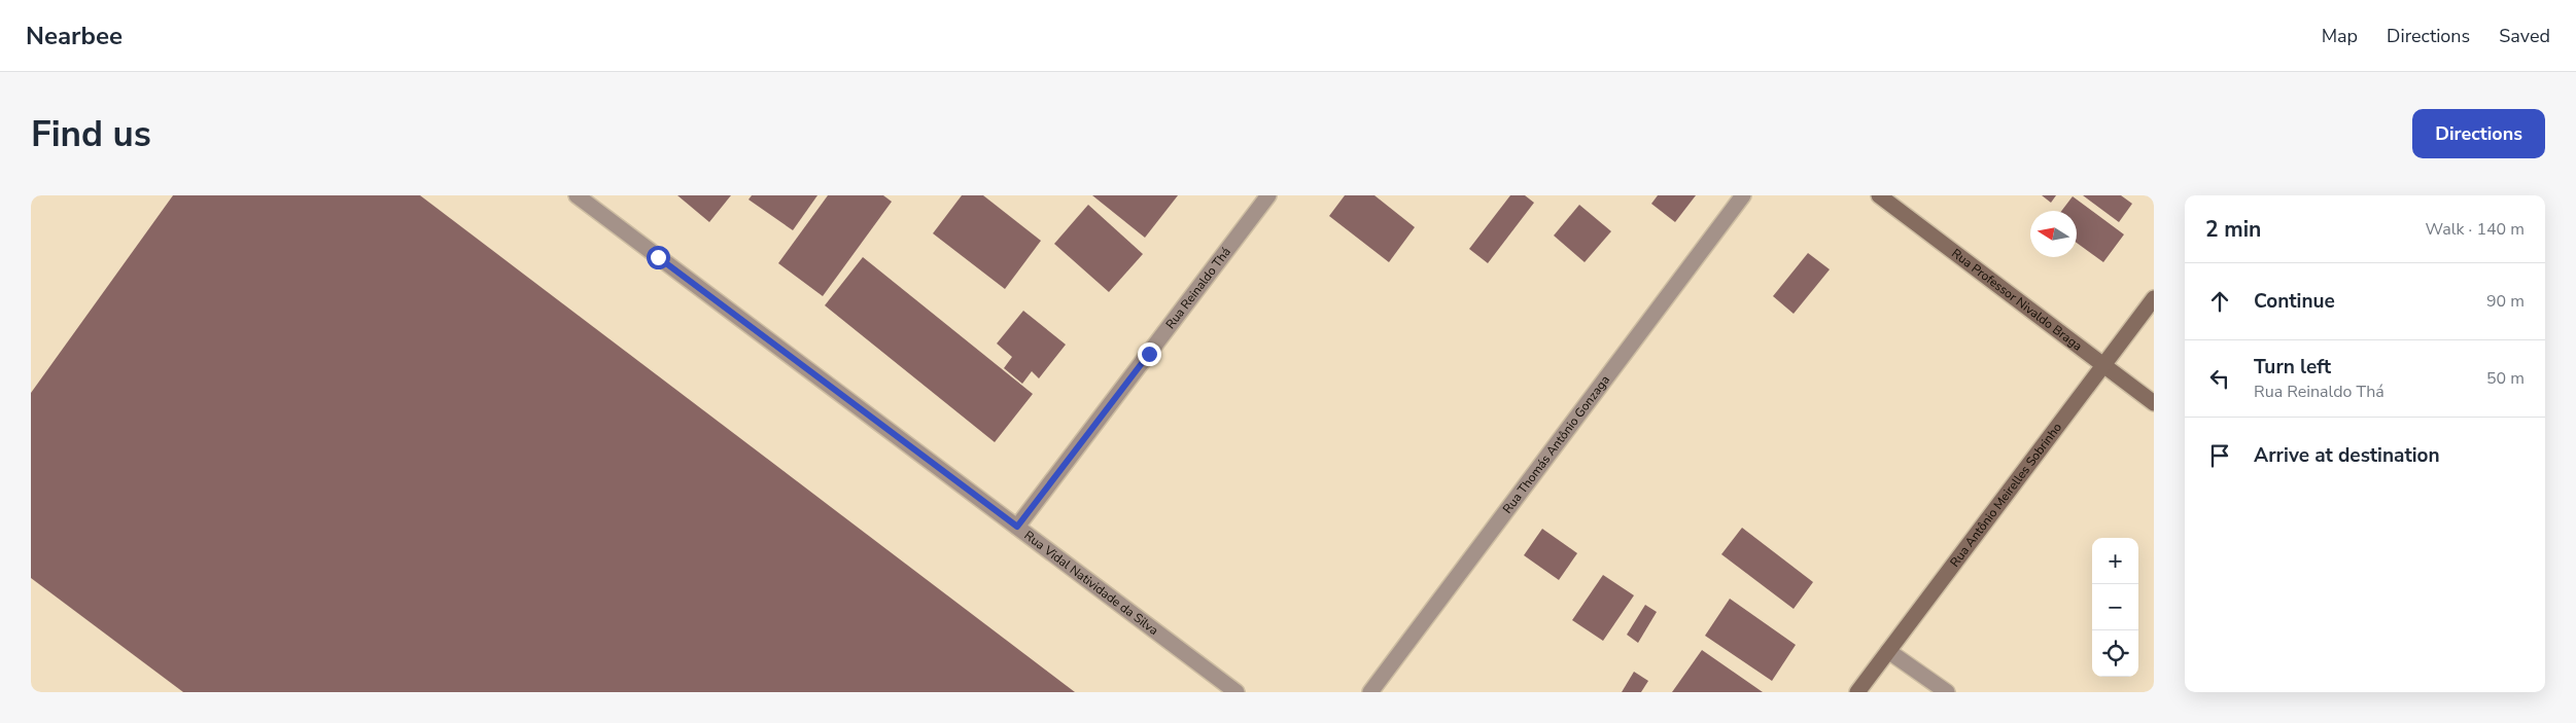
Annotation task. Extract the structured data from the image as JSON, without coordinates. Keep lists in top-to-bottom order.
{
  "streets": {
    "street": [
      "Rua Reinaldo Thá",
      "Rua Professor Nivaldo Braga",
      "Rua Thomás Antônio Gonzaga",
      "Rua Antônio Meirelles Sobrinho",
      "Rua Vidal Natividade da Silva"
    ]
  },
  "crossings": [
    ["Rua Reinaldo Thá", "Rua Vidal Natividade da Silva"],
    ["Rua Professor Nivaldo Braga", "Rua Antônio Meirelles Sobrinho"]
  ],
  "north": "left",
  "page": {
    "header": "Nearbee",
    "nav": ["Map", "Directions", "Saved"],
    "buttons": "Directions",
    "title": "Find us",
    "heading": ["2 min", "Walk · 140 m"],
    "list": [
      ["Continue", "90 m"],
      ["Turn left", "Rua Reinaldo Thá", "50 m"],
      "Arrive at destination"
    ],
    "map_buttons": ["+", "−"]
  }
}
